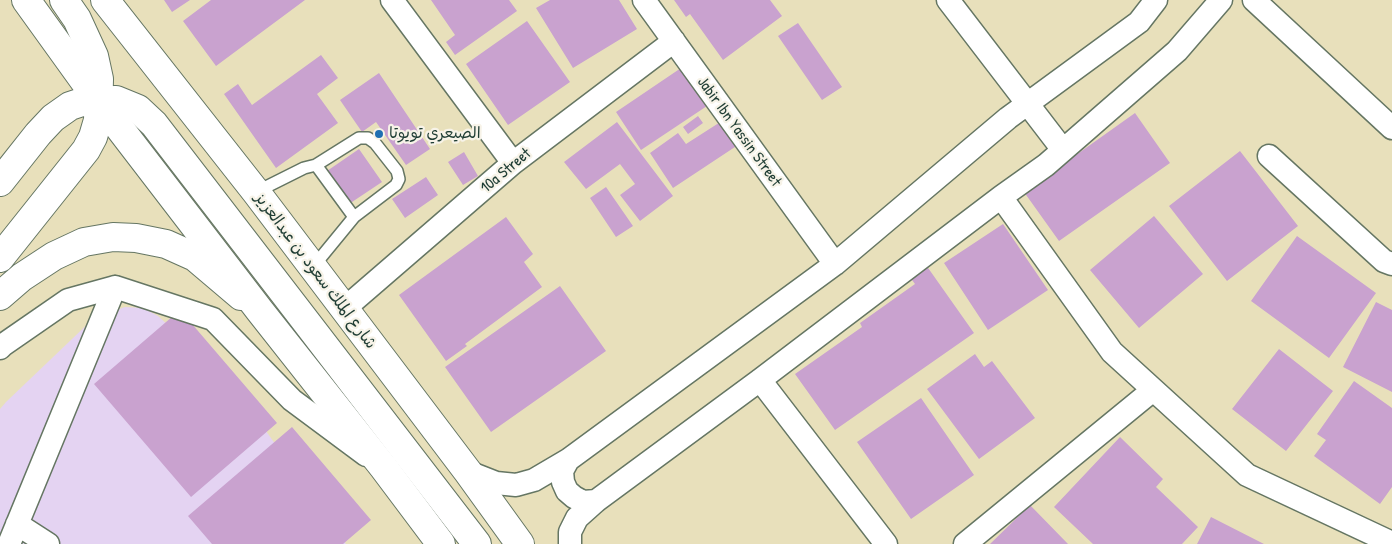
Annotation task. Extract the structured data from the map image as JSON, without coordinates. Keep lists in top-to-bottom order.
{
  "streets": {
    "main road": ["شارع الملك سعود بن عبدالعزيز"],
    "street": ["Jabir Ibn Yassin Street", "10a Street"]
  },
  "crossings": [
    ["Jabir Ibn Yassin Street", "10a Street"],
    ["10a Street", "شارع الملك سعود بن عبدالعزيز"]
  ],
  "places": ["الصيعري تويوتا"]
}
